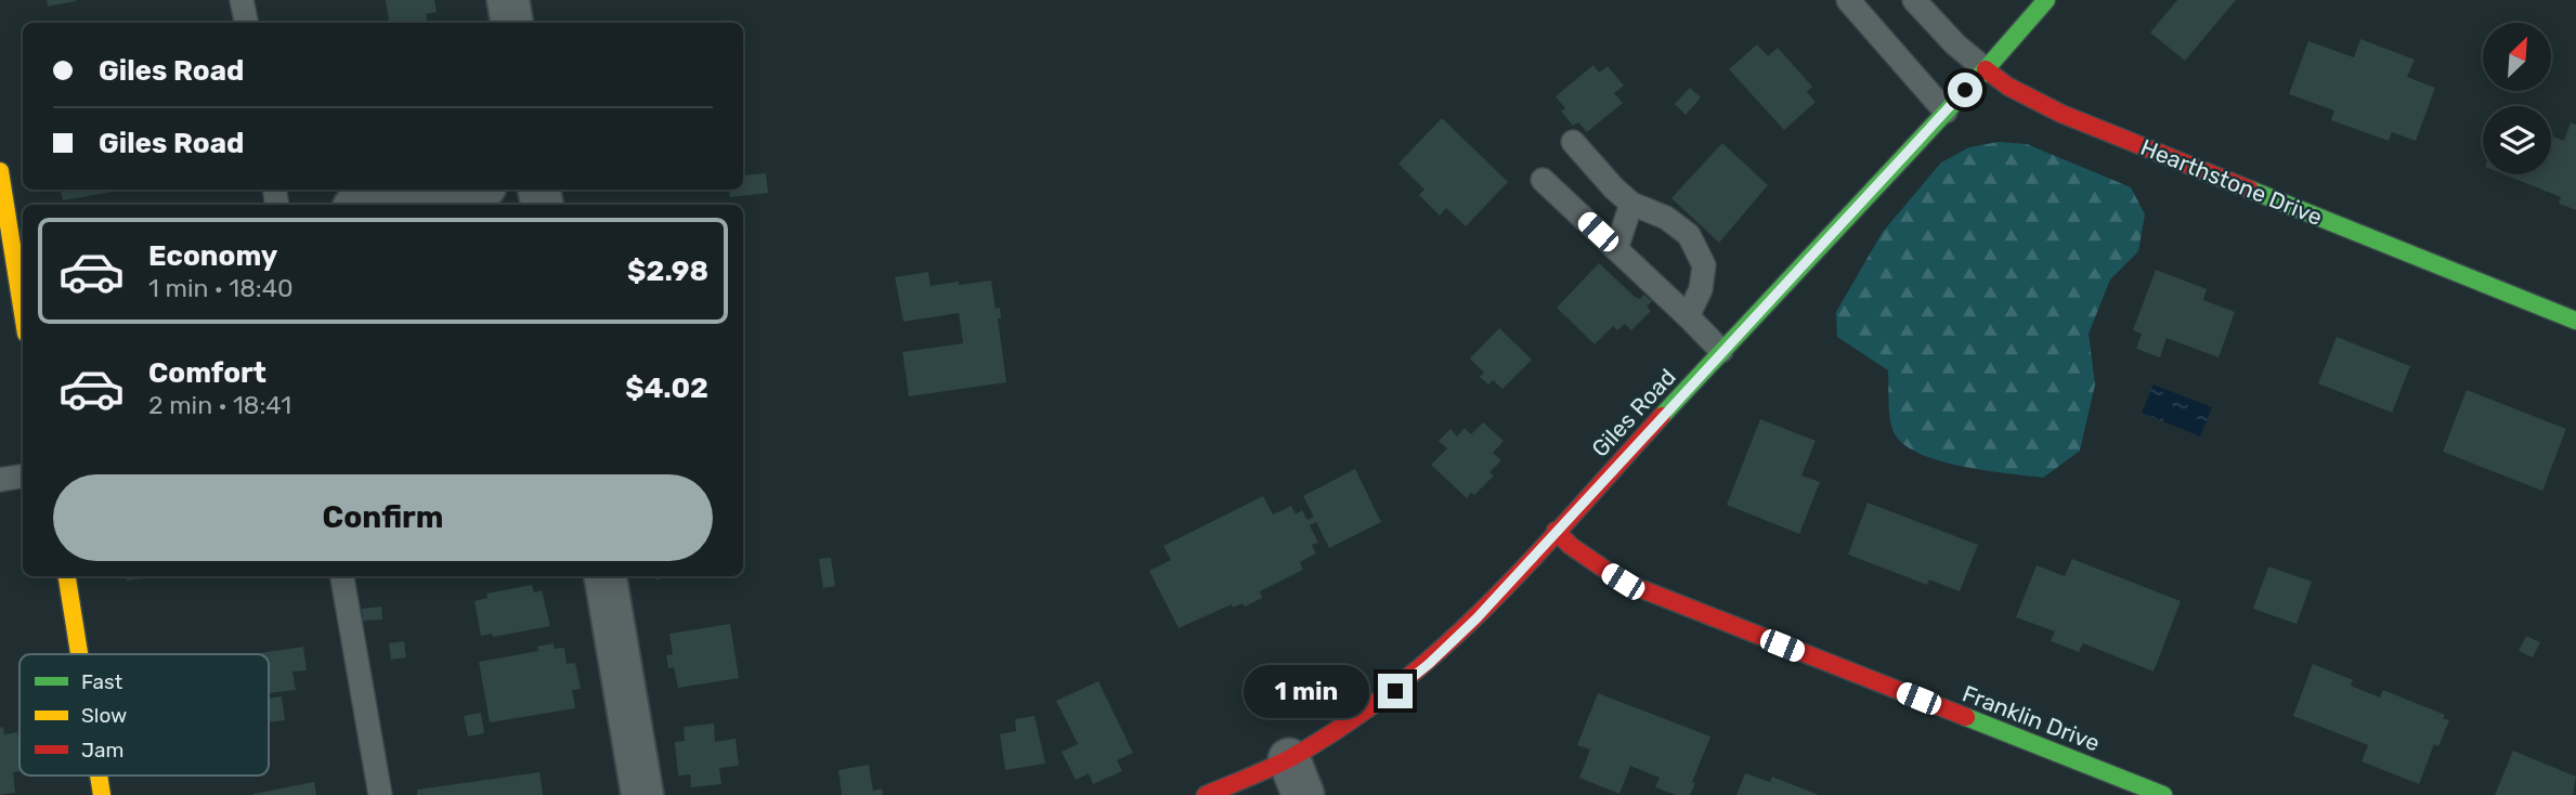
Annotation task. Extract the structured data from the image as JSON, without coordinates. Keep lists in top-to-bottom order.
{
  "streets": {
    "street": ["Hearthstone Drive", "Giles Road", "Franklin Drive"]
  },
  "crossings": [
    ["Hearthstone Drive", "Giles Road"],
    ["Giles Road", "Franklin Drive"]
  ],
  "legend": ["Fast", "Slow", "Jam"],
  "north": "top right",
  "page": {
    "banner": ["Giles Road", "Giles Road"],
    "list": [
      {
        "name": "Economy",
        "note": "1 min · 18:40",
        "value": "$2.98"
      },
      {
        "name": "Comfort",
        "note": "2 min · 18:41",
        "value": "$4.02"
      }
    ],
    "buttons": "Confirm",
    "bubble": "1 min"
  }
}
